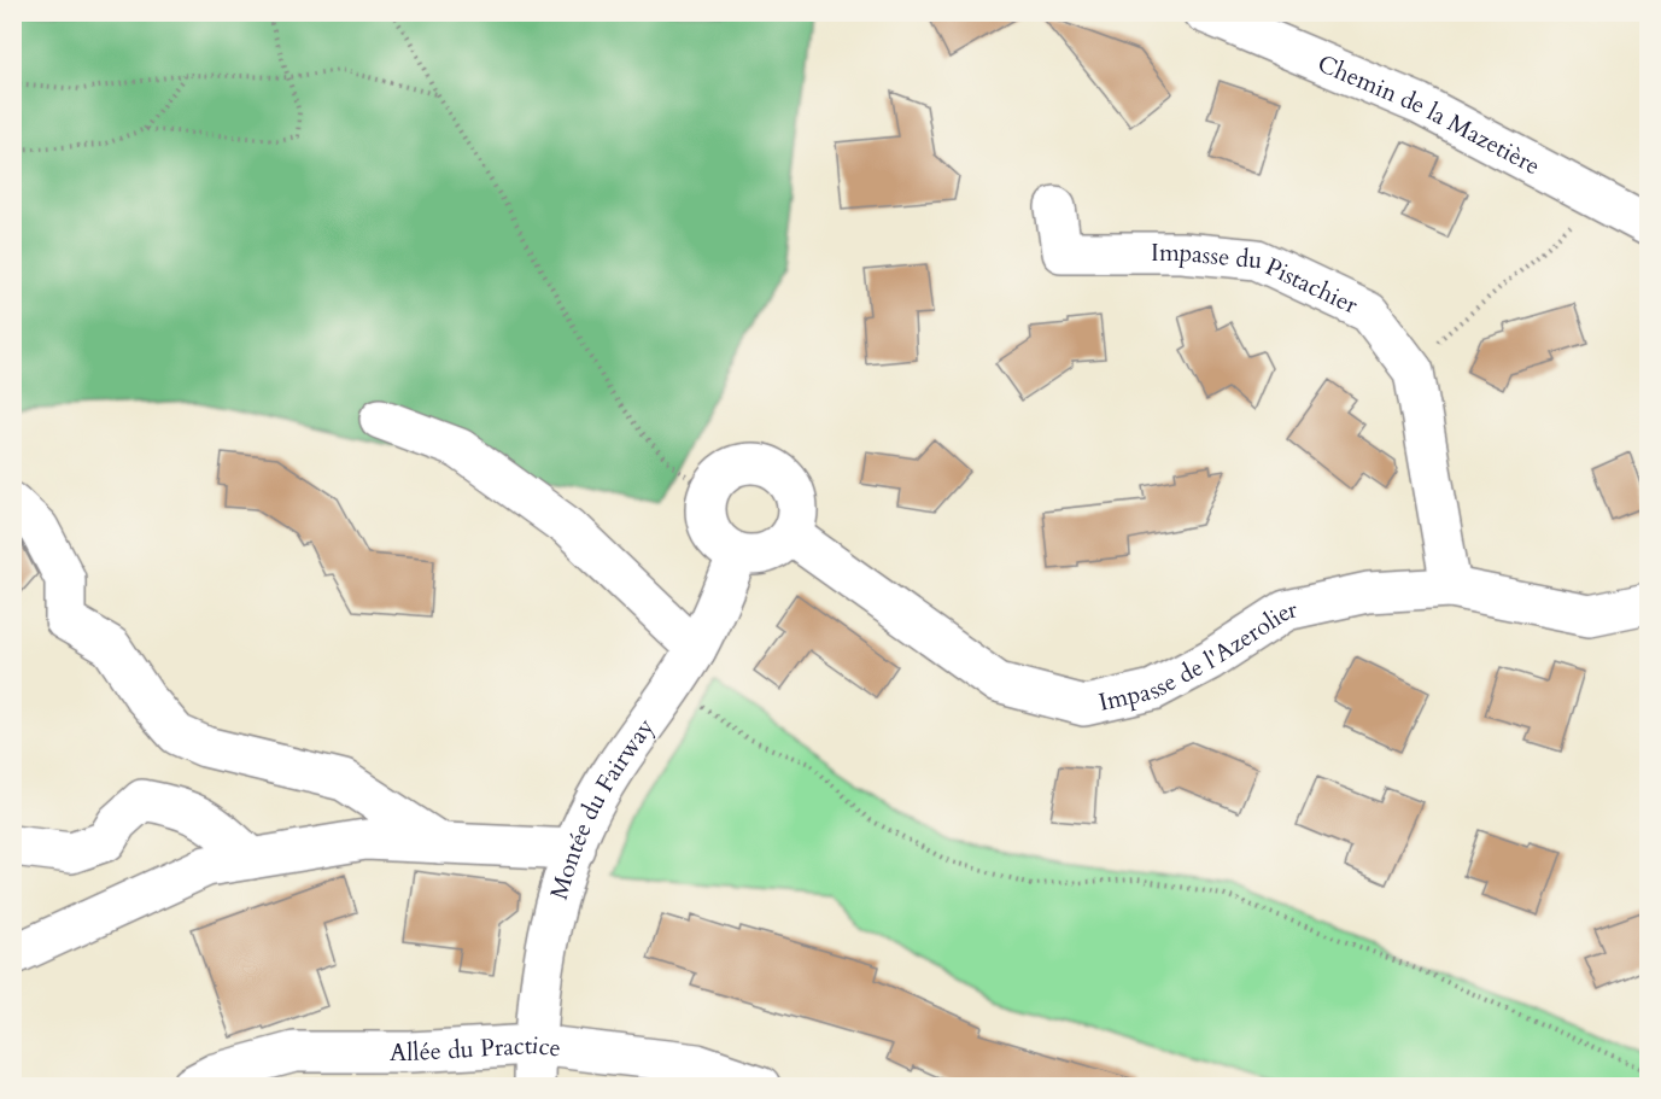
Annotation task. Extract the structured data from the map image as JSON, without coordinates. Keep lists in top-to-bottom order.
{
  "streets": {
    "street": [
      "Chemin de la Mazetière",
      "Impasse du Pistachier",
      "Impasse de l'Azerolier",
      "Montée du Fairway",
      "Allée du Practice"
    ]
  },
  "crossings": [
    ["Impasse du Pistachier", "Impasse de l'Azerolier"],
    ["Impasse de l'Azerolier", "Montée du Fairway"],
    ["Montée du Fairway", "Allée du Practice"]
  ]
}
